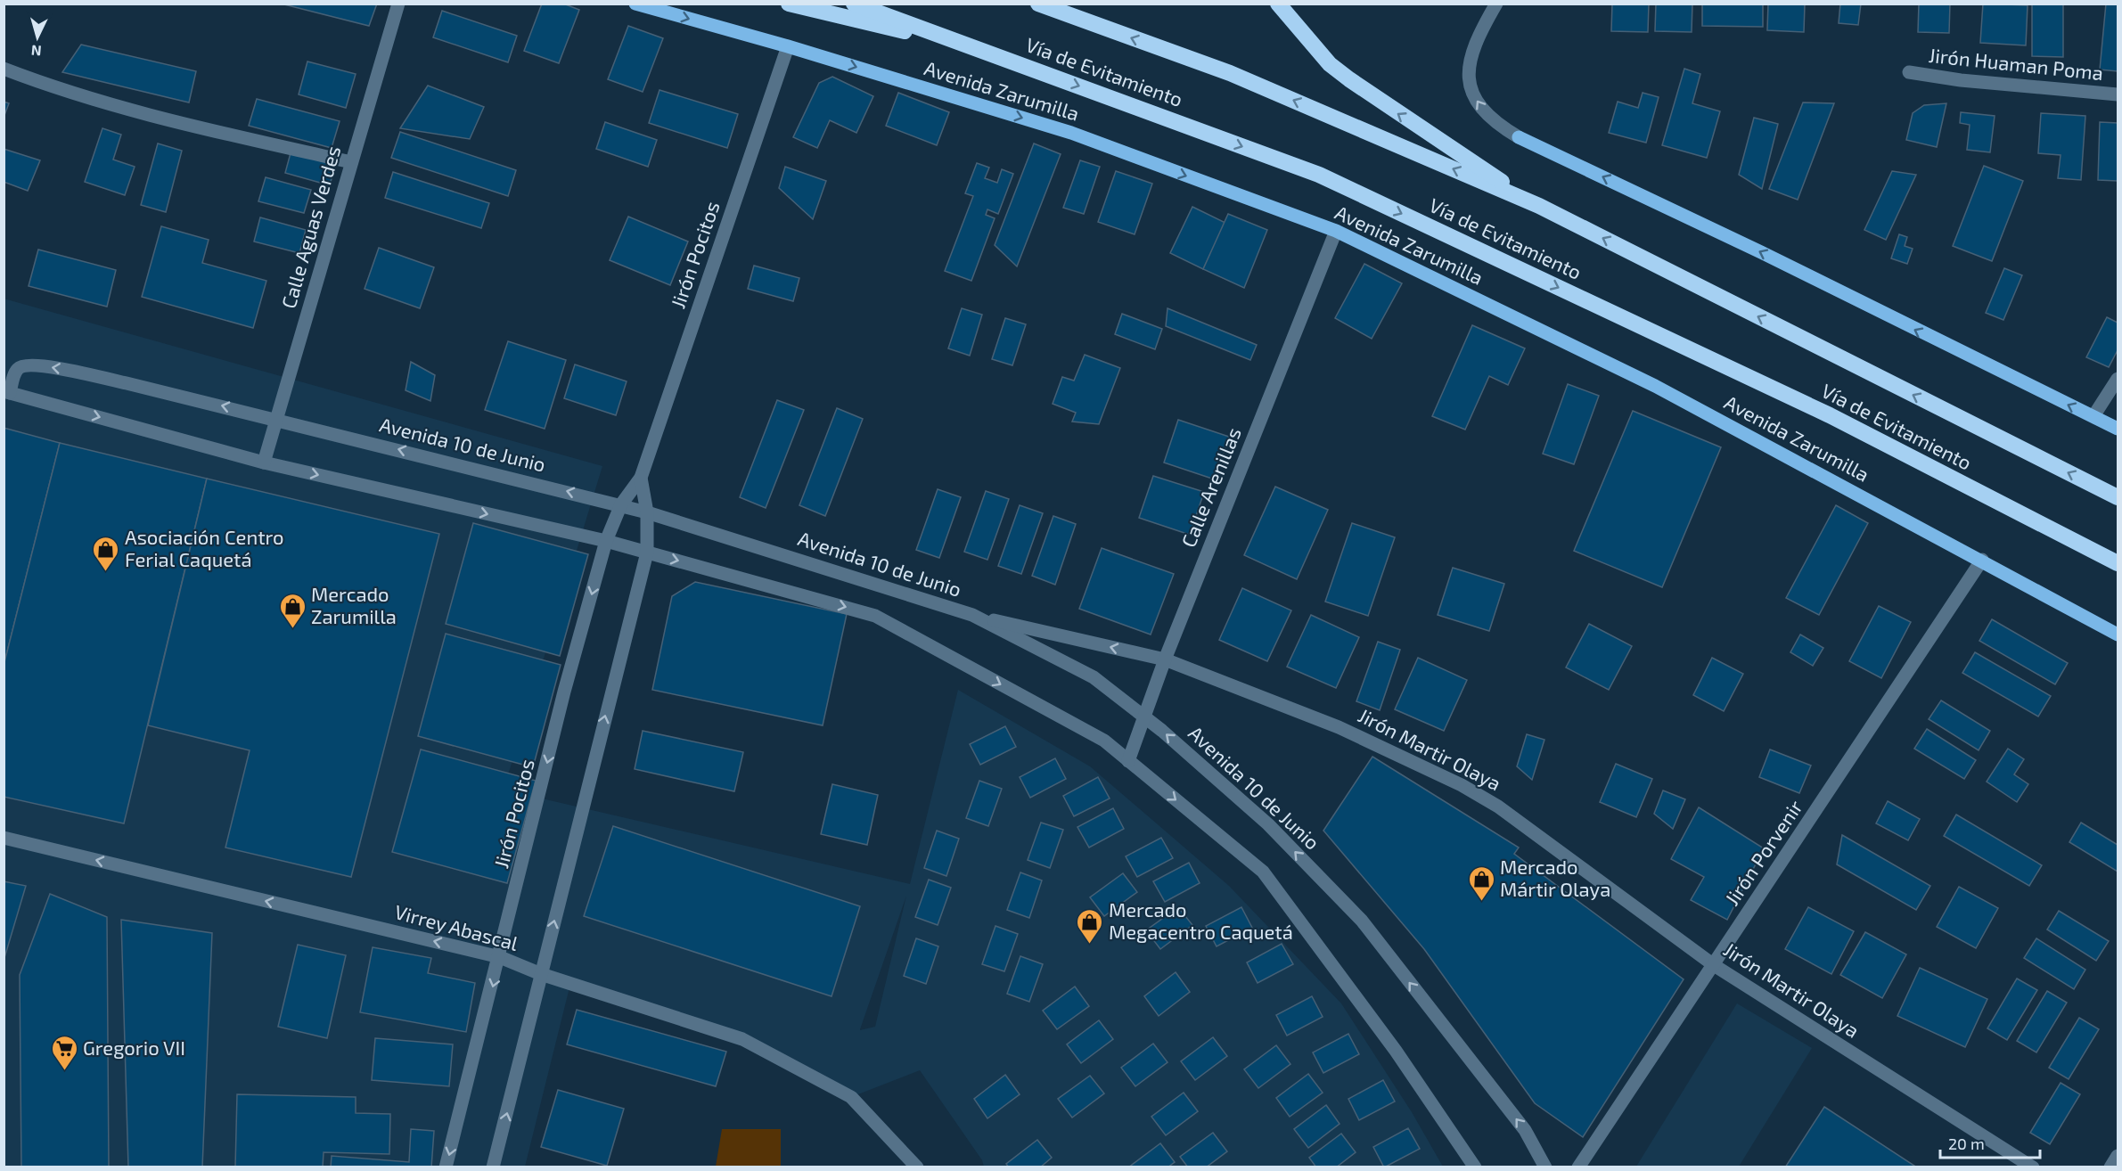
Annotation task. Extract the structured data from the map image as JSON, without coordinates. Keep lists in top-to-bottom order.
{
  "streets": {
    "highway": ["Vía de Evitamiento"],
    "main road": ["Avenida Zarumilla"],
    "street": [
      "Jirón Huaman Poma",
      "Calle Aguas Verdes",
      "Jirón Pocitos",
      "Avenida 10 de Junio",
      "Calle Arenillas",
      "Jirón Martir Olaya",
      "Jirón Porvenir",
      "Virrey Abascal"
    ]
  },
  "crossings": [
    ["Avenida Zarumilla", "Jirón Pocitos"],
    ["Avenida Zarumilla", "Calle Arenillas"],
    ["Avenida Zarumilla", "Jirón Porvenir"],
    ["Calle Aguas Verdes", "Avenida 10 de Junio"],
    ["Jirón Pocitos", "Avenida 10 de Junio"],
    ["Jirón Pocitos", "Virrey Abascal"],
    ["Avenida 10 de Junio", "Calle Arenillas"],
    ["Avenida 10 de Junio", "Jirón Martir Olaya"],
    ["Calle Arenillas", "Jirón Martir Olaya"],
    ["Jirón Martir Olaya", "Jirón Porvenir"]
  ],
  "one_way": ["Avenida Zarumilla", "Virrey Abascal"],
  "places": {
    "shop": [
      "Asociación Centro Ferial Caquetá",
      "Mercado Zarumilla",
      "Mercado Mártir Olaya",
      "Mercado Megacentro Caquetá"
    ],
    "supermarket": ["Gregorio VII"]
  },
  "scale_bar": "20 m",
  "north": "bottom"
}
